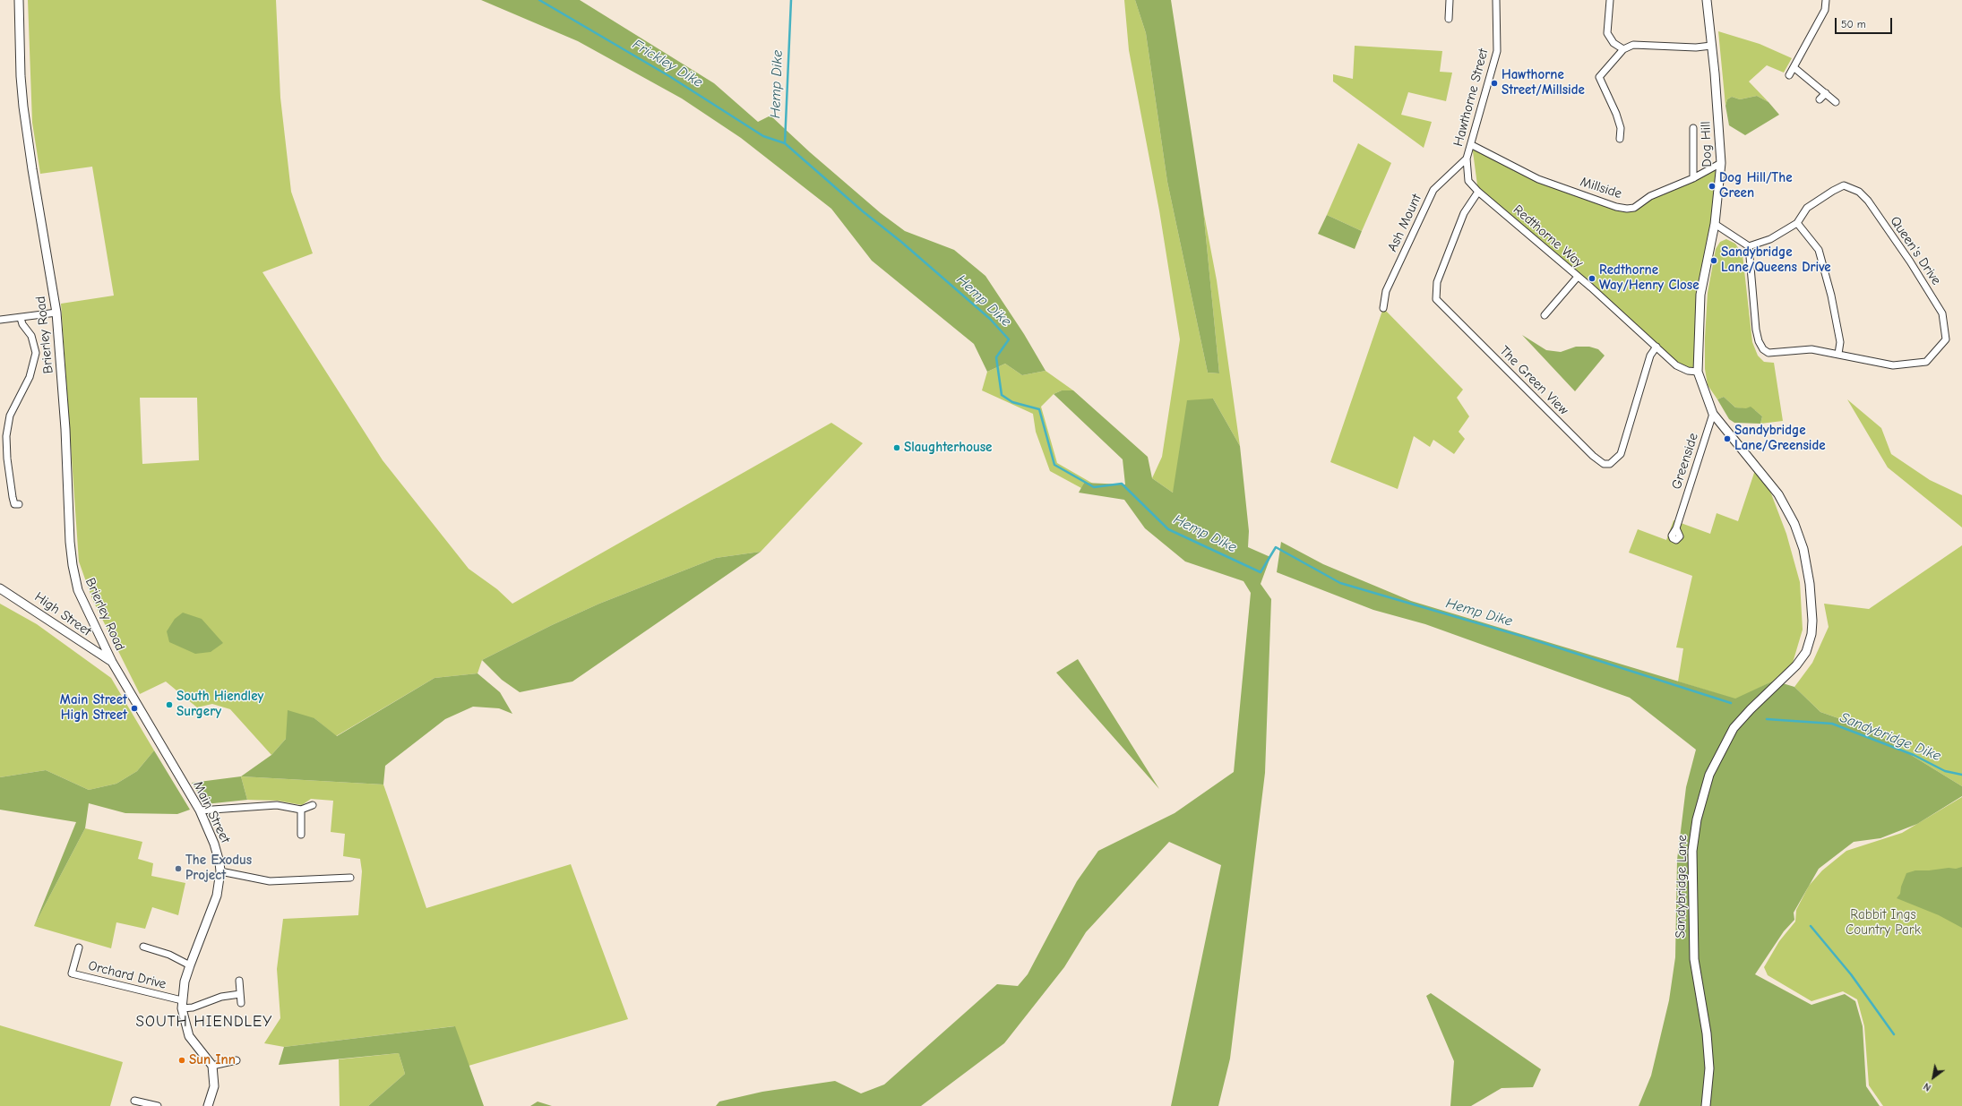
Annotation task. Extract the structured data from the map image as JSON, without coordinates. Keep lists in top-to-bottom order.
{
  "streets": {
    "street": [
      "Hawthorne Street",
      "Dog Hill",
      "Millside",
      "Ash Mount",
      "Redthorne Way",
      "Queen's Drive",
      "Brierley Road",
      "The Green View",
      "Greenside",
      "High Street",
      "Main Street",
      "Sandybridge Lane",
      "Orchard Drive"
    ]
  },
  "crossings": [
    ["Hawthorne Street", "Millside"],
    ["Hawthorne Street", "Ash Mount"],
    ["Hawthorne Street", "Redthorne Way"],
    ["Dog Hill", "Millside"],
    ["Dog Hill", "Redthorne Way"],
    ["Dog Hill", "Sandybridge Lane"],
    ["Ash Mount", "Redthorne Way"],
    ["Redthorne Way", "The Green View"],
    ["Redthorne Way", "Sandybridge Lane"],
    ["Brierley Road", "High Street"],
    ["Brierley Road", "Main Street"],
    ["Greenside", "Sandybridge Lane"],
    ["High Street", "Main Street"],
    ["Main Street", "Orchard Drive"]
  ],
  "districts": ["SOUTH HIENDLEY"],
  "water": ["Frickley Dike", "Hemp Dike", "Sandybridge Dike"],
  "parks": ["Rabbit Ings Country Park"],
  "places": [
    "Hawthorne Street/Millside",
    "Dog Hill/The Green",
    "Sandybridge Lane/Queens Drive",
    "Redthorne Way/Henry Close",
    "Sandybridge Lane/Greenside",
    "Slaughterhouse",
    "South Hiendley Surgery",
    "Main Street High Street",
    "The Exodus Project",
    "Sun Inn"
  ],
  "scale_bar": "50 m",
  "north": "bottom left"
}
